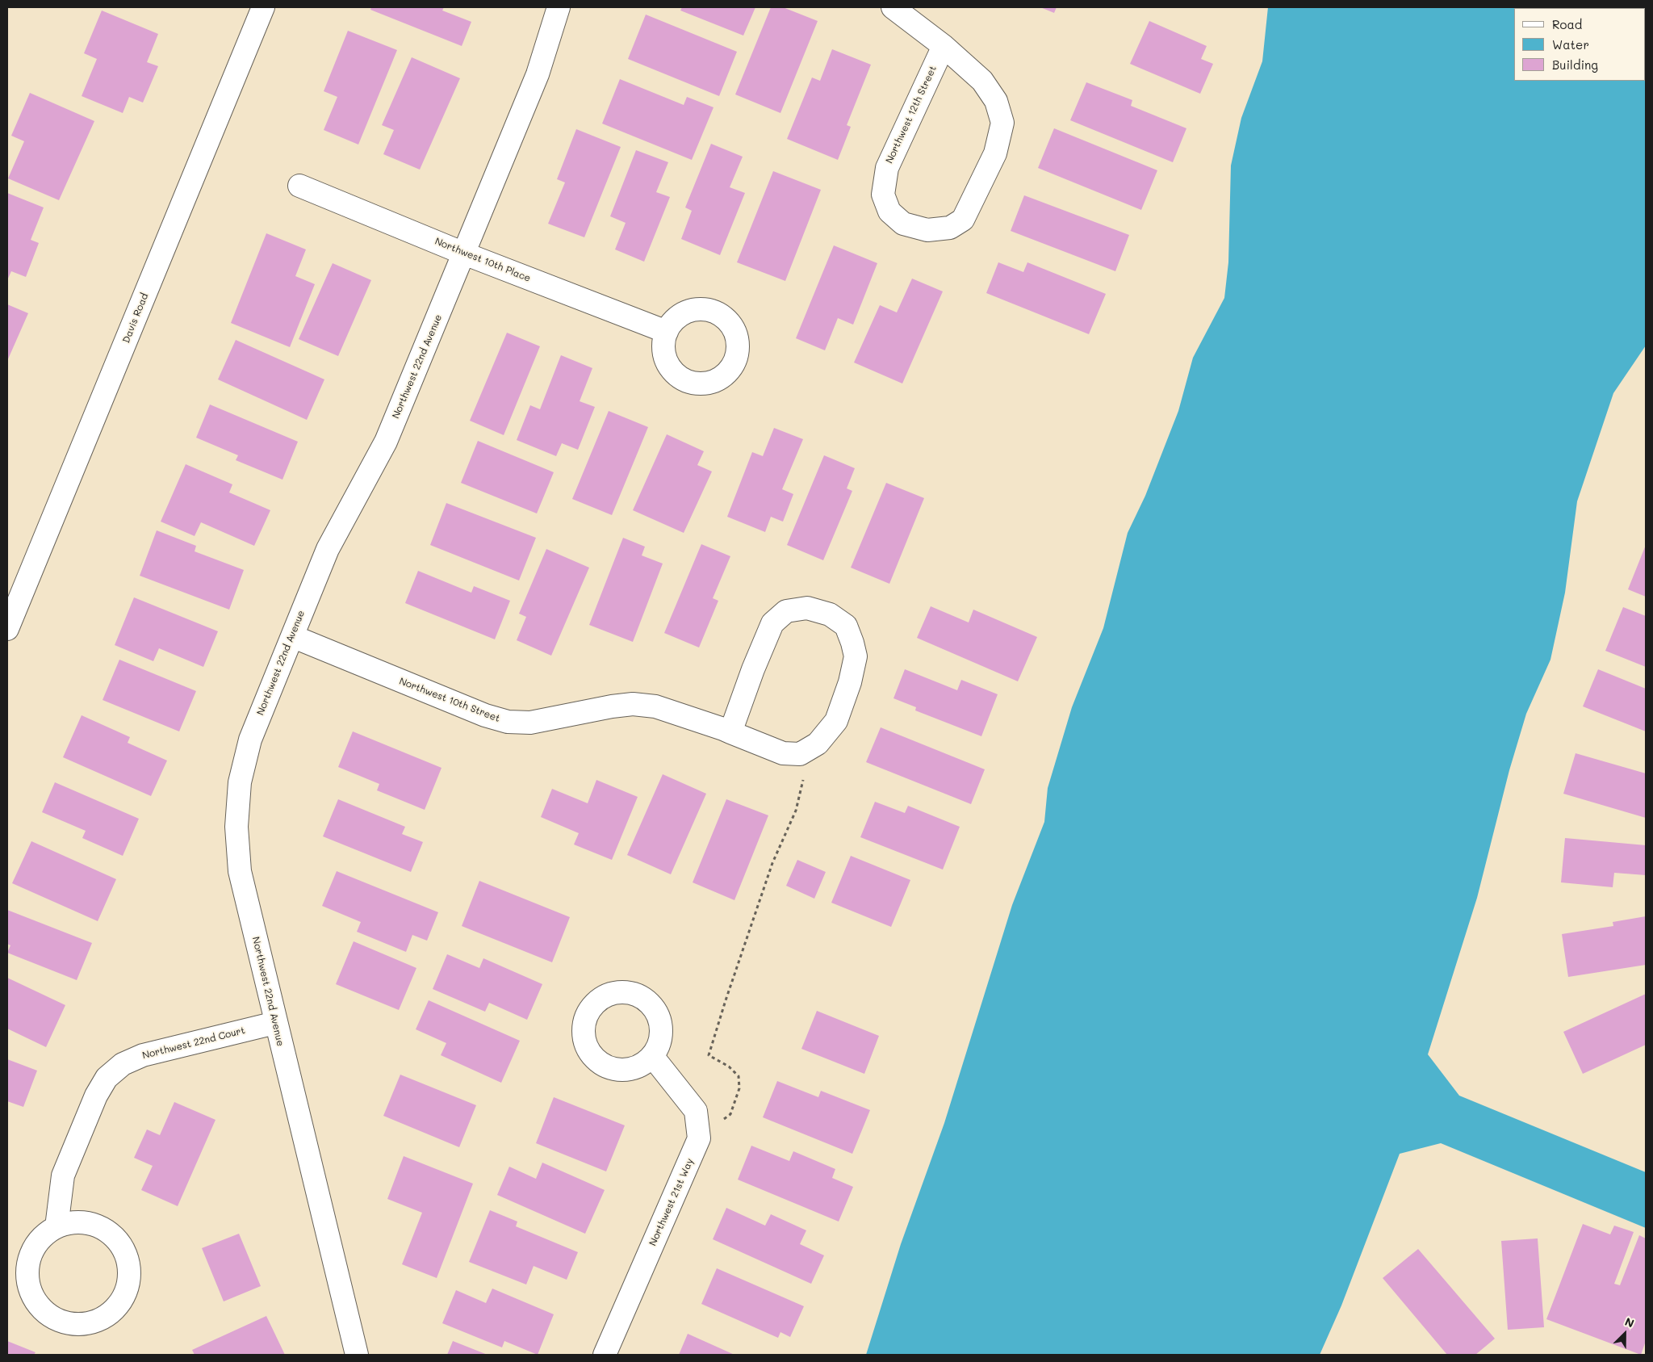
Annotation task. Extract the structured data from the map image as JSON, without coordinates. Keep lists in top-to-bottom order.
{
  "streets": {
    "street": [
      "Northwest 12th Street",
      "Northwest 10th Place",
      "Davis Road",
      "Northwest 22nd Avenue",
      "Northwest 10th Street",
      "Northwest 22nd Court",
      "Northwest 21st Way"
    ]
  },
  "crossings": [
    ["Northwest 10th Place", "Northwest 22nd Avenue"],
    ["Northwest 22nd Avenue", "Northwest 10th Street"],
    ["Northwest 22nd Avenue", "Northwest 22nd Court"]
  ],
  "legend": ["Road", "Water", "Building"],
  "north": "top right"
}
